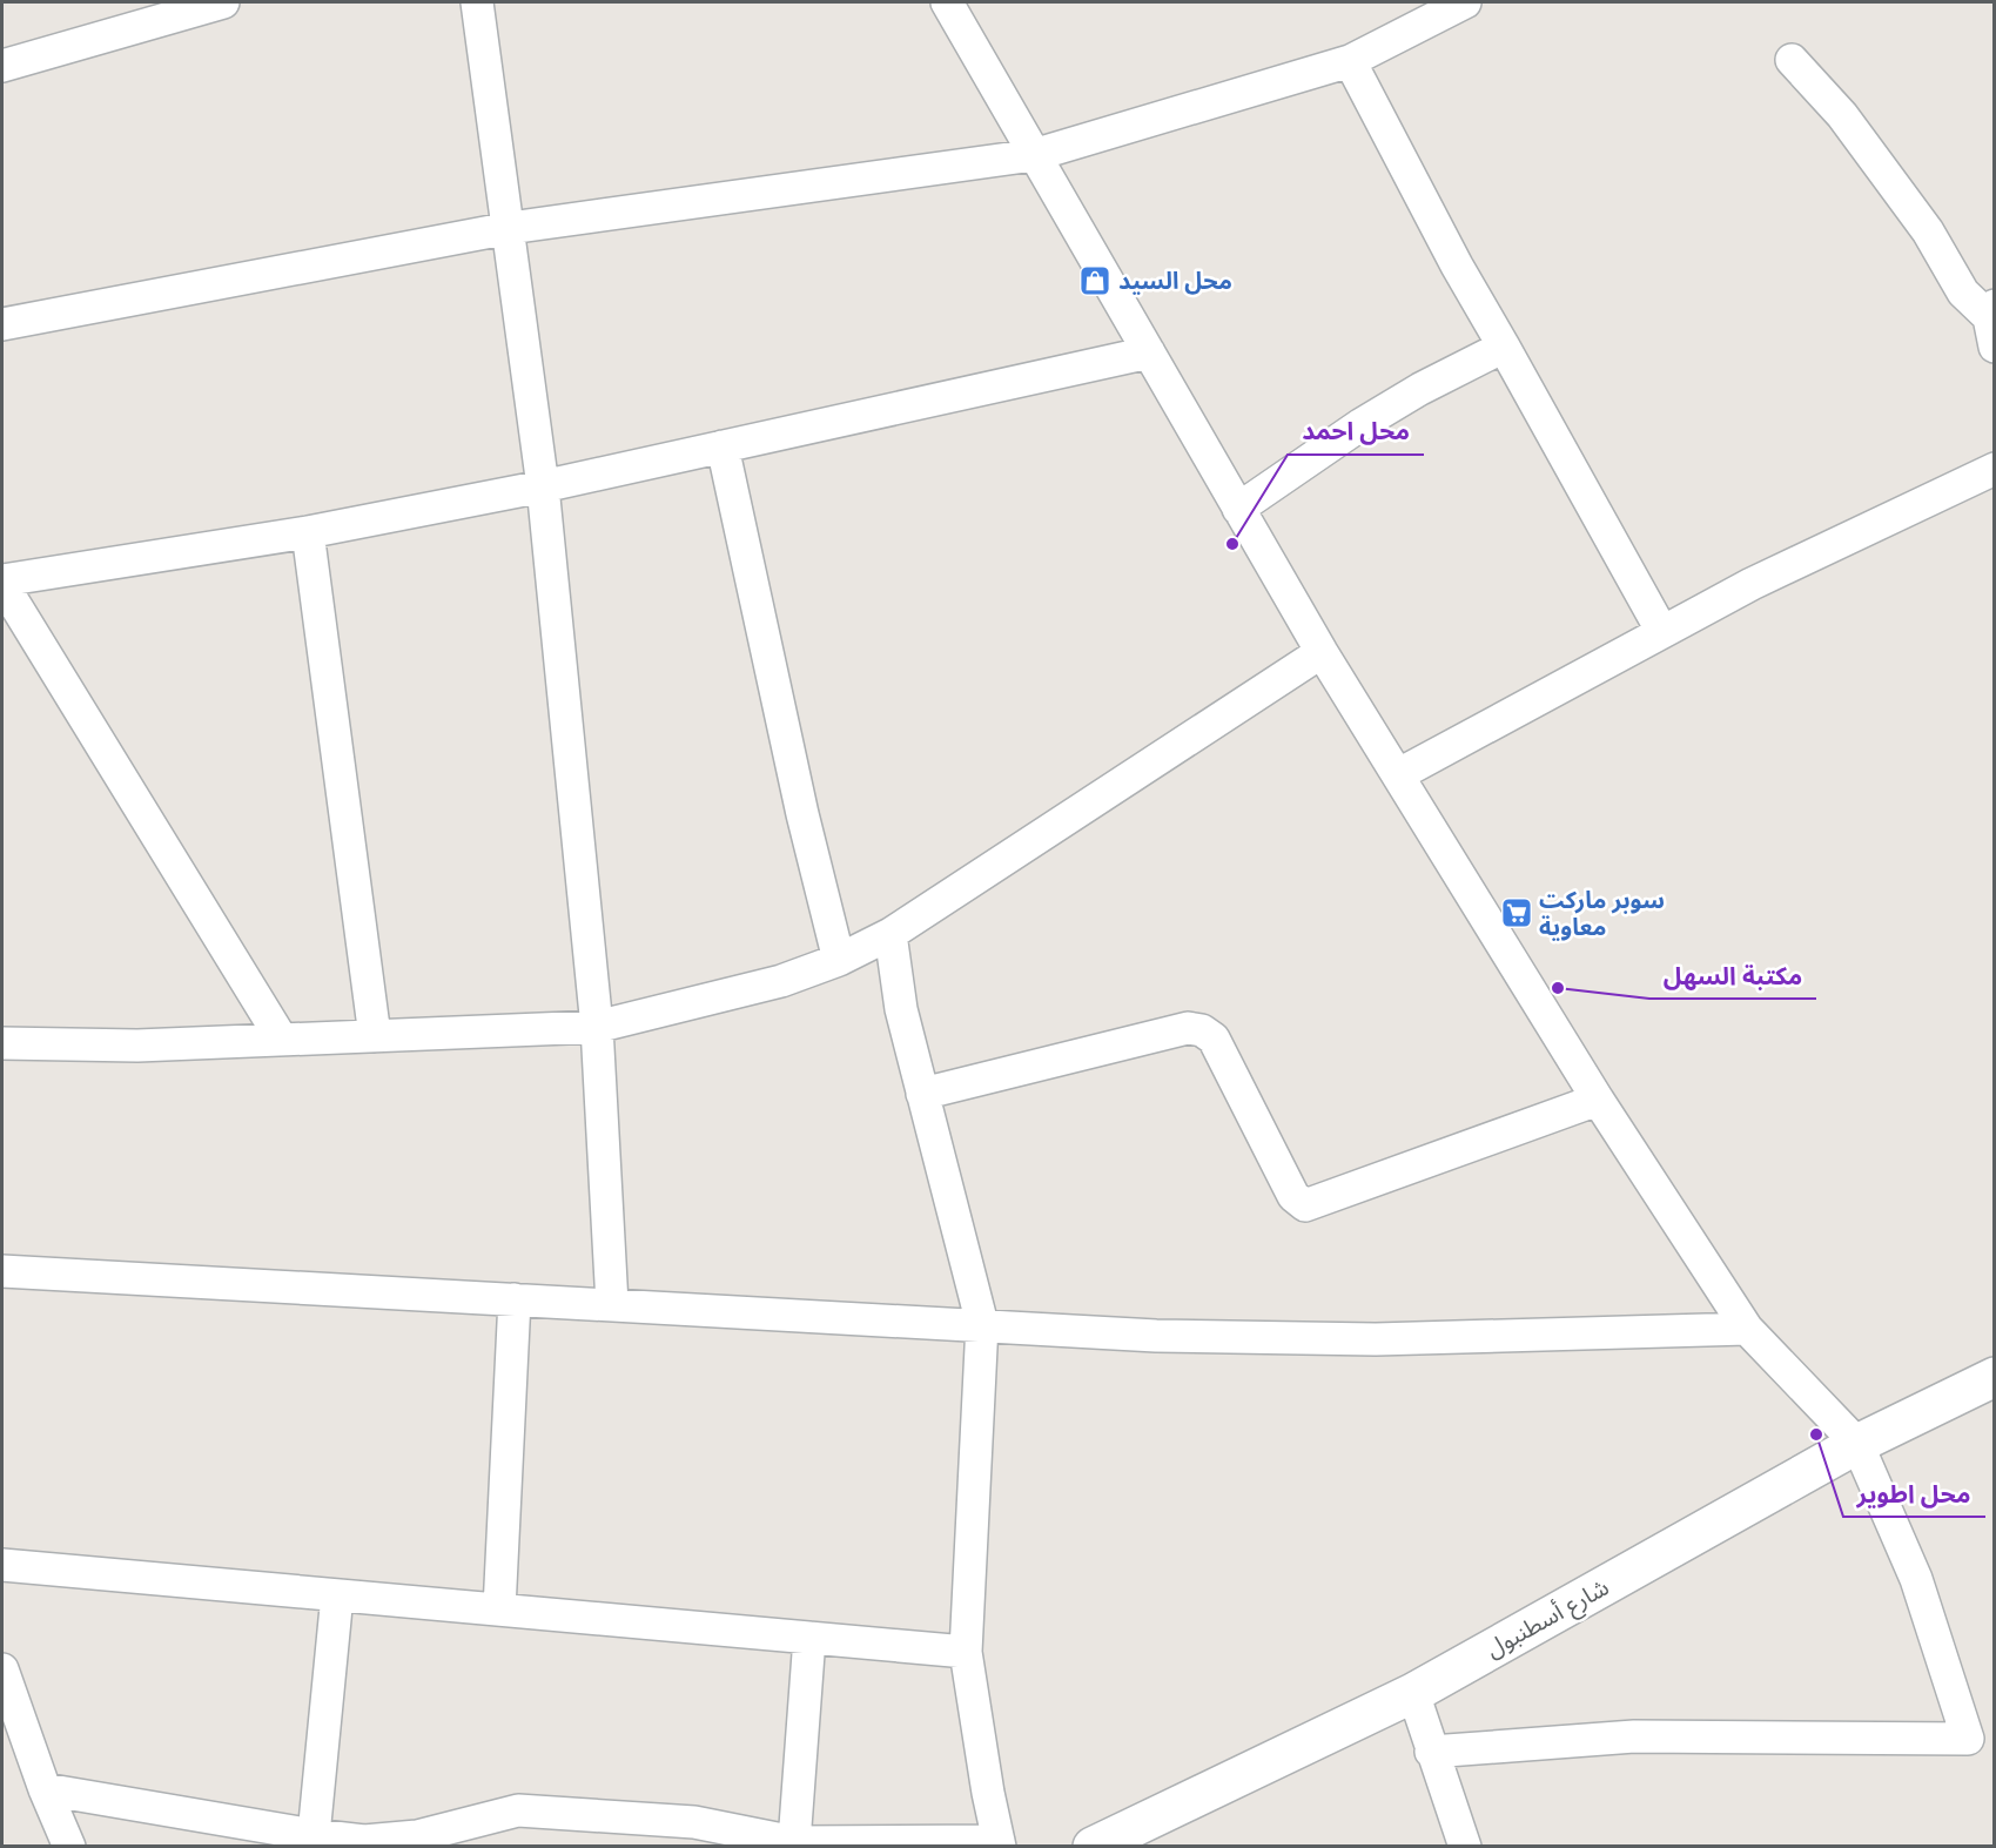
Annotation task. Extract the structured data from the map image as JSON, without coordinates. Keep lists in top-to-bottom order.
{
  "streets": {
    "street": ["شارع أسطنبول"]
  },
  "places": {
    "shop": ["محل السيد"],
    "other": ["محل احمد", "مكتبة السهل", "محل اطوير"],
    "supermarket": ["سوبر ماركت معاوية"]
  }
}
